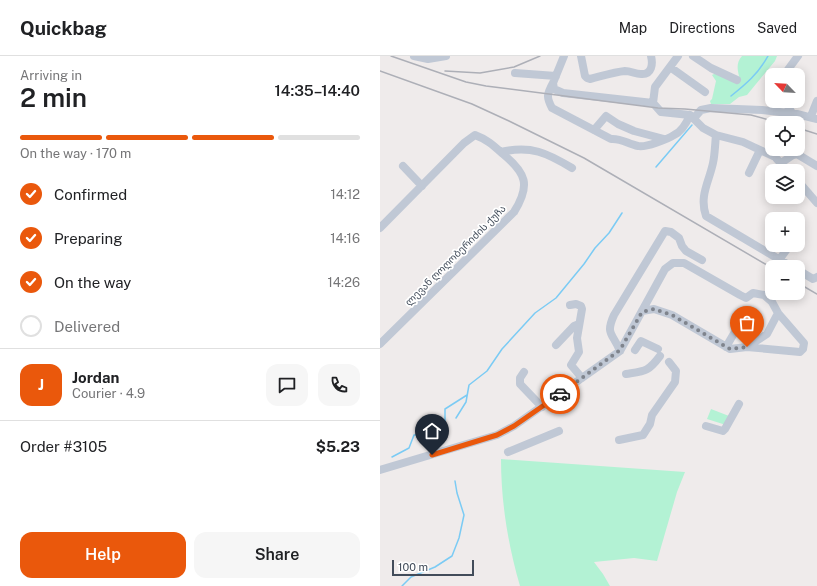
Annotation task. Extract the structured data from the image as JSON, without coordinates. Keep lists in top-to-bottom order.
{
  "streets": {
    "street": ["ლევან ღოღობერიძის ქუჩა"]
  },
  "scale_bar": "100 m",
  "north": "top left",
  "page": {
    "header": "Quickbag",
    "nav": ["Map", "Directions", "Saved"],
    "heading": ["2 min", "Arriving in", "14:35–14:40"],
    "panel": [
      "Jordan",
      "Courier · 4.9",
      "Order #3105",
      "$5.23"
    ],
    "map_buttons": ["+", "−"],
    "bar": "On the way · 170 m",
    "list": [
      ["Confirmed", "14:12"],
      ["Preparing", "14:16"],
      ["On the way", "14:26"],
      "Delivered"
    ],
    "round": "J",
    "buttons": ["Help", "Share"],
    "scale": "100 m"
  }
}
